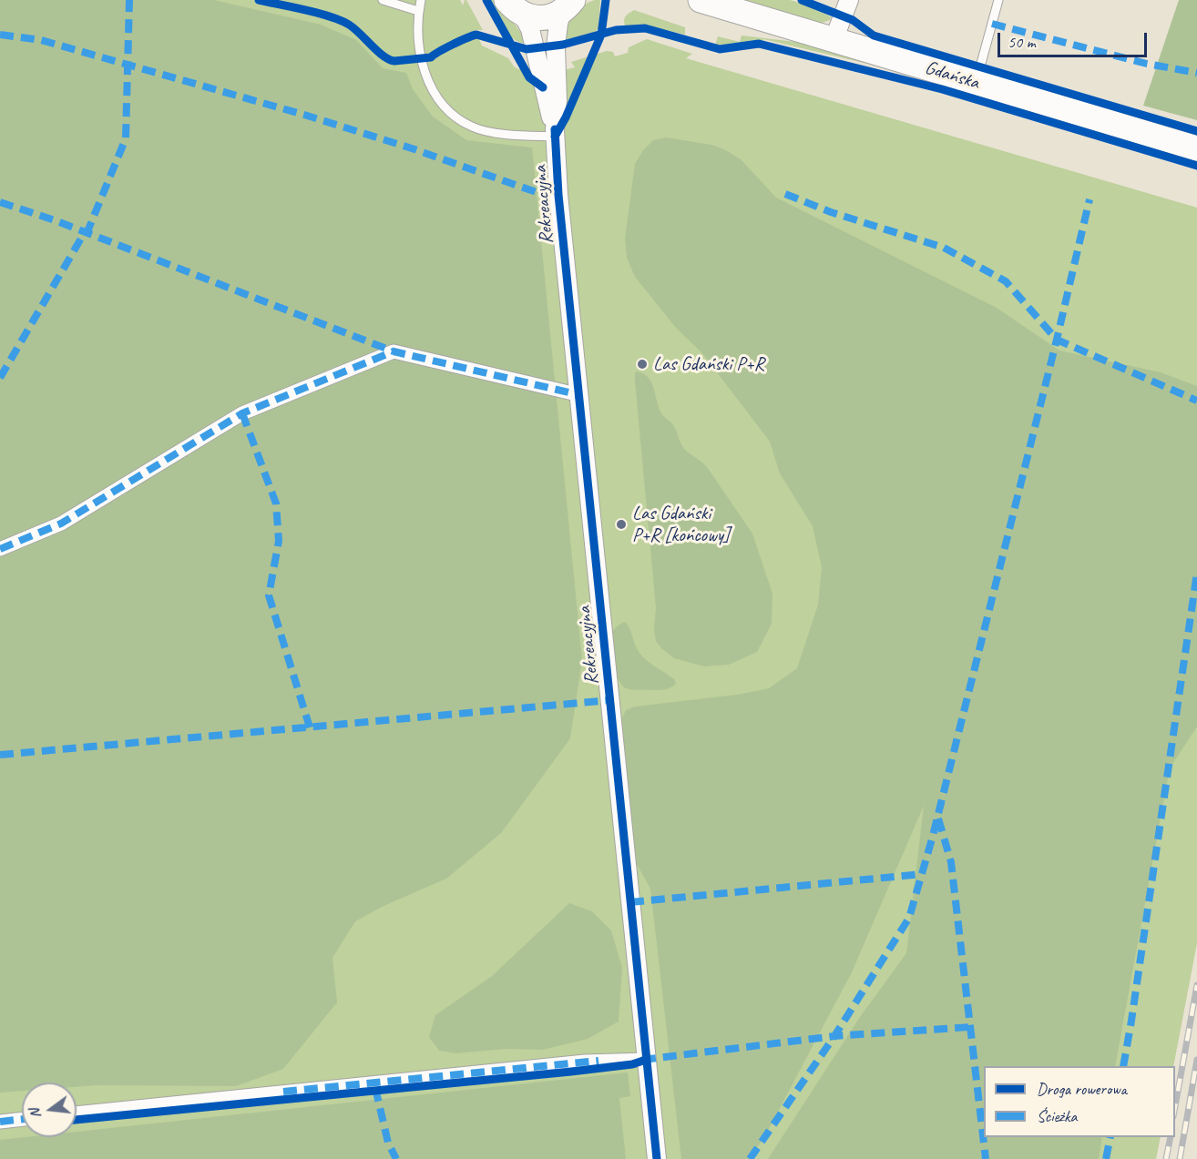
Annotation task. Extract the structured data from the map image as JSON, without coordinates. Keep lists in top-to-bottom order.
{
  "streets": {
    "main road": ["Gdańska"],
    "street": ["Rekreacyjna"]
  },
  "places": ["Las Gdański P+R", "Las Gdański P+R [końcowy]"],
  "legend": ["Droga rowerowa", "Ścieżka"],
  "scale_bar": "50 m",
  "north": "left"
}
